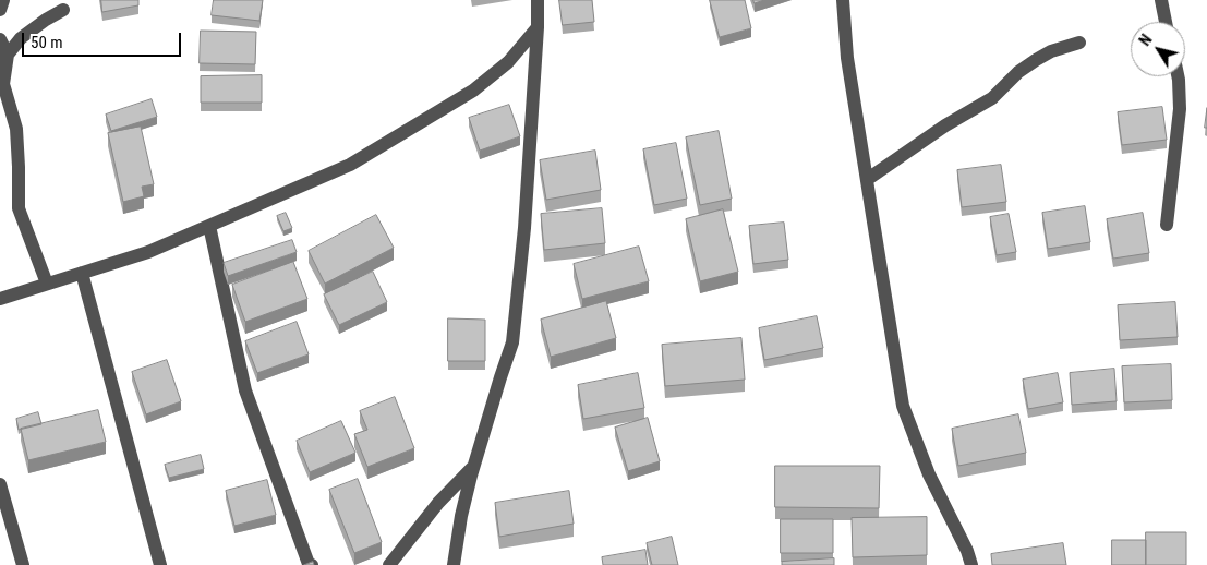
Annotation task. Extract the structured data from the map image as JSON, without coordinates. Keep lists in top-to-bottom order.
{
  "scale_bar": "50 m",
  "north": "top left"
}
